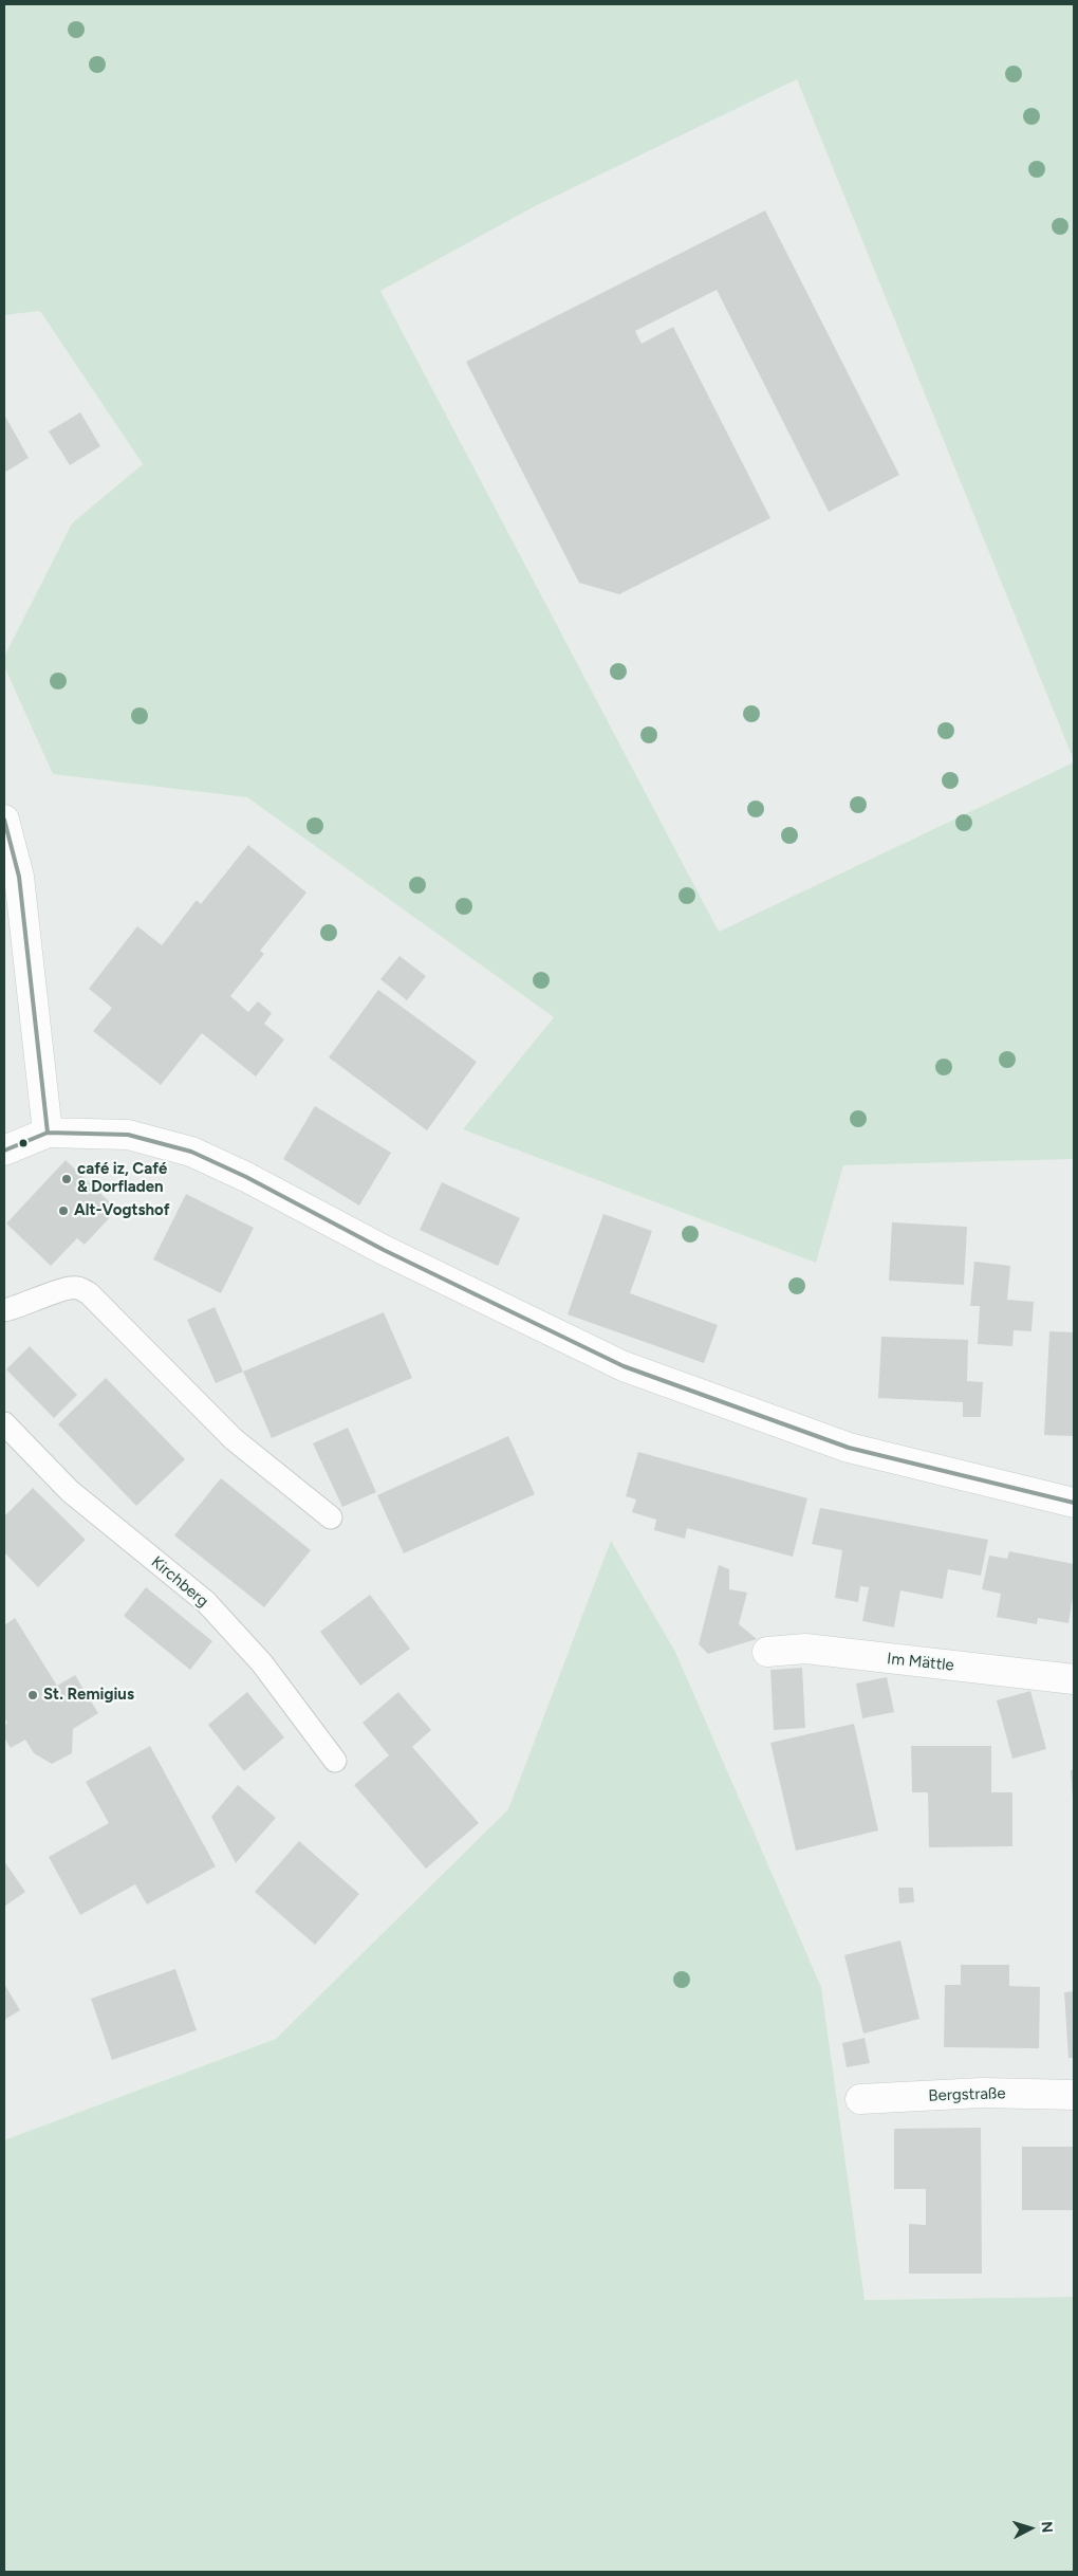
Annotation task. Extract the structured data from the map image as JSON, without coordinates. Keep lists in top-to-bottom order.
{
  "streets": {
    "street": ["Im Mättle", "Bergstraße"],
    "lane": ["Kirchberg"]
  },
  "places": ["café iz, Café & Dorfladen", "Alt-Vogtshof", "St. Remigius"],
  "north": "right"
}
